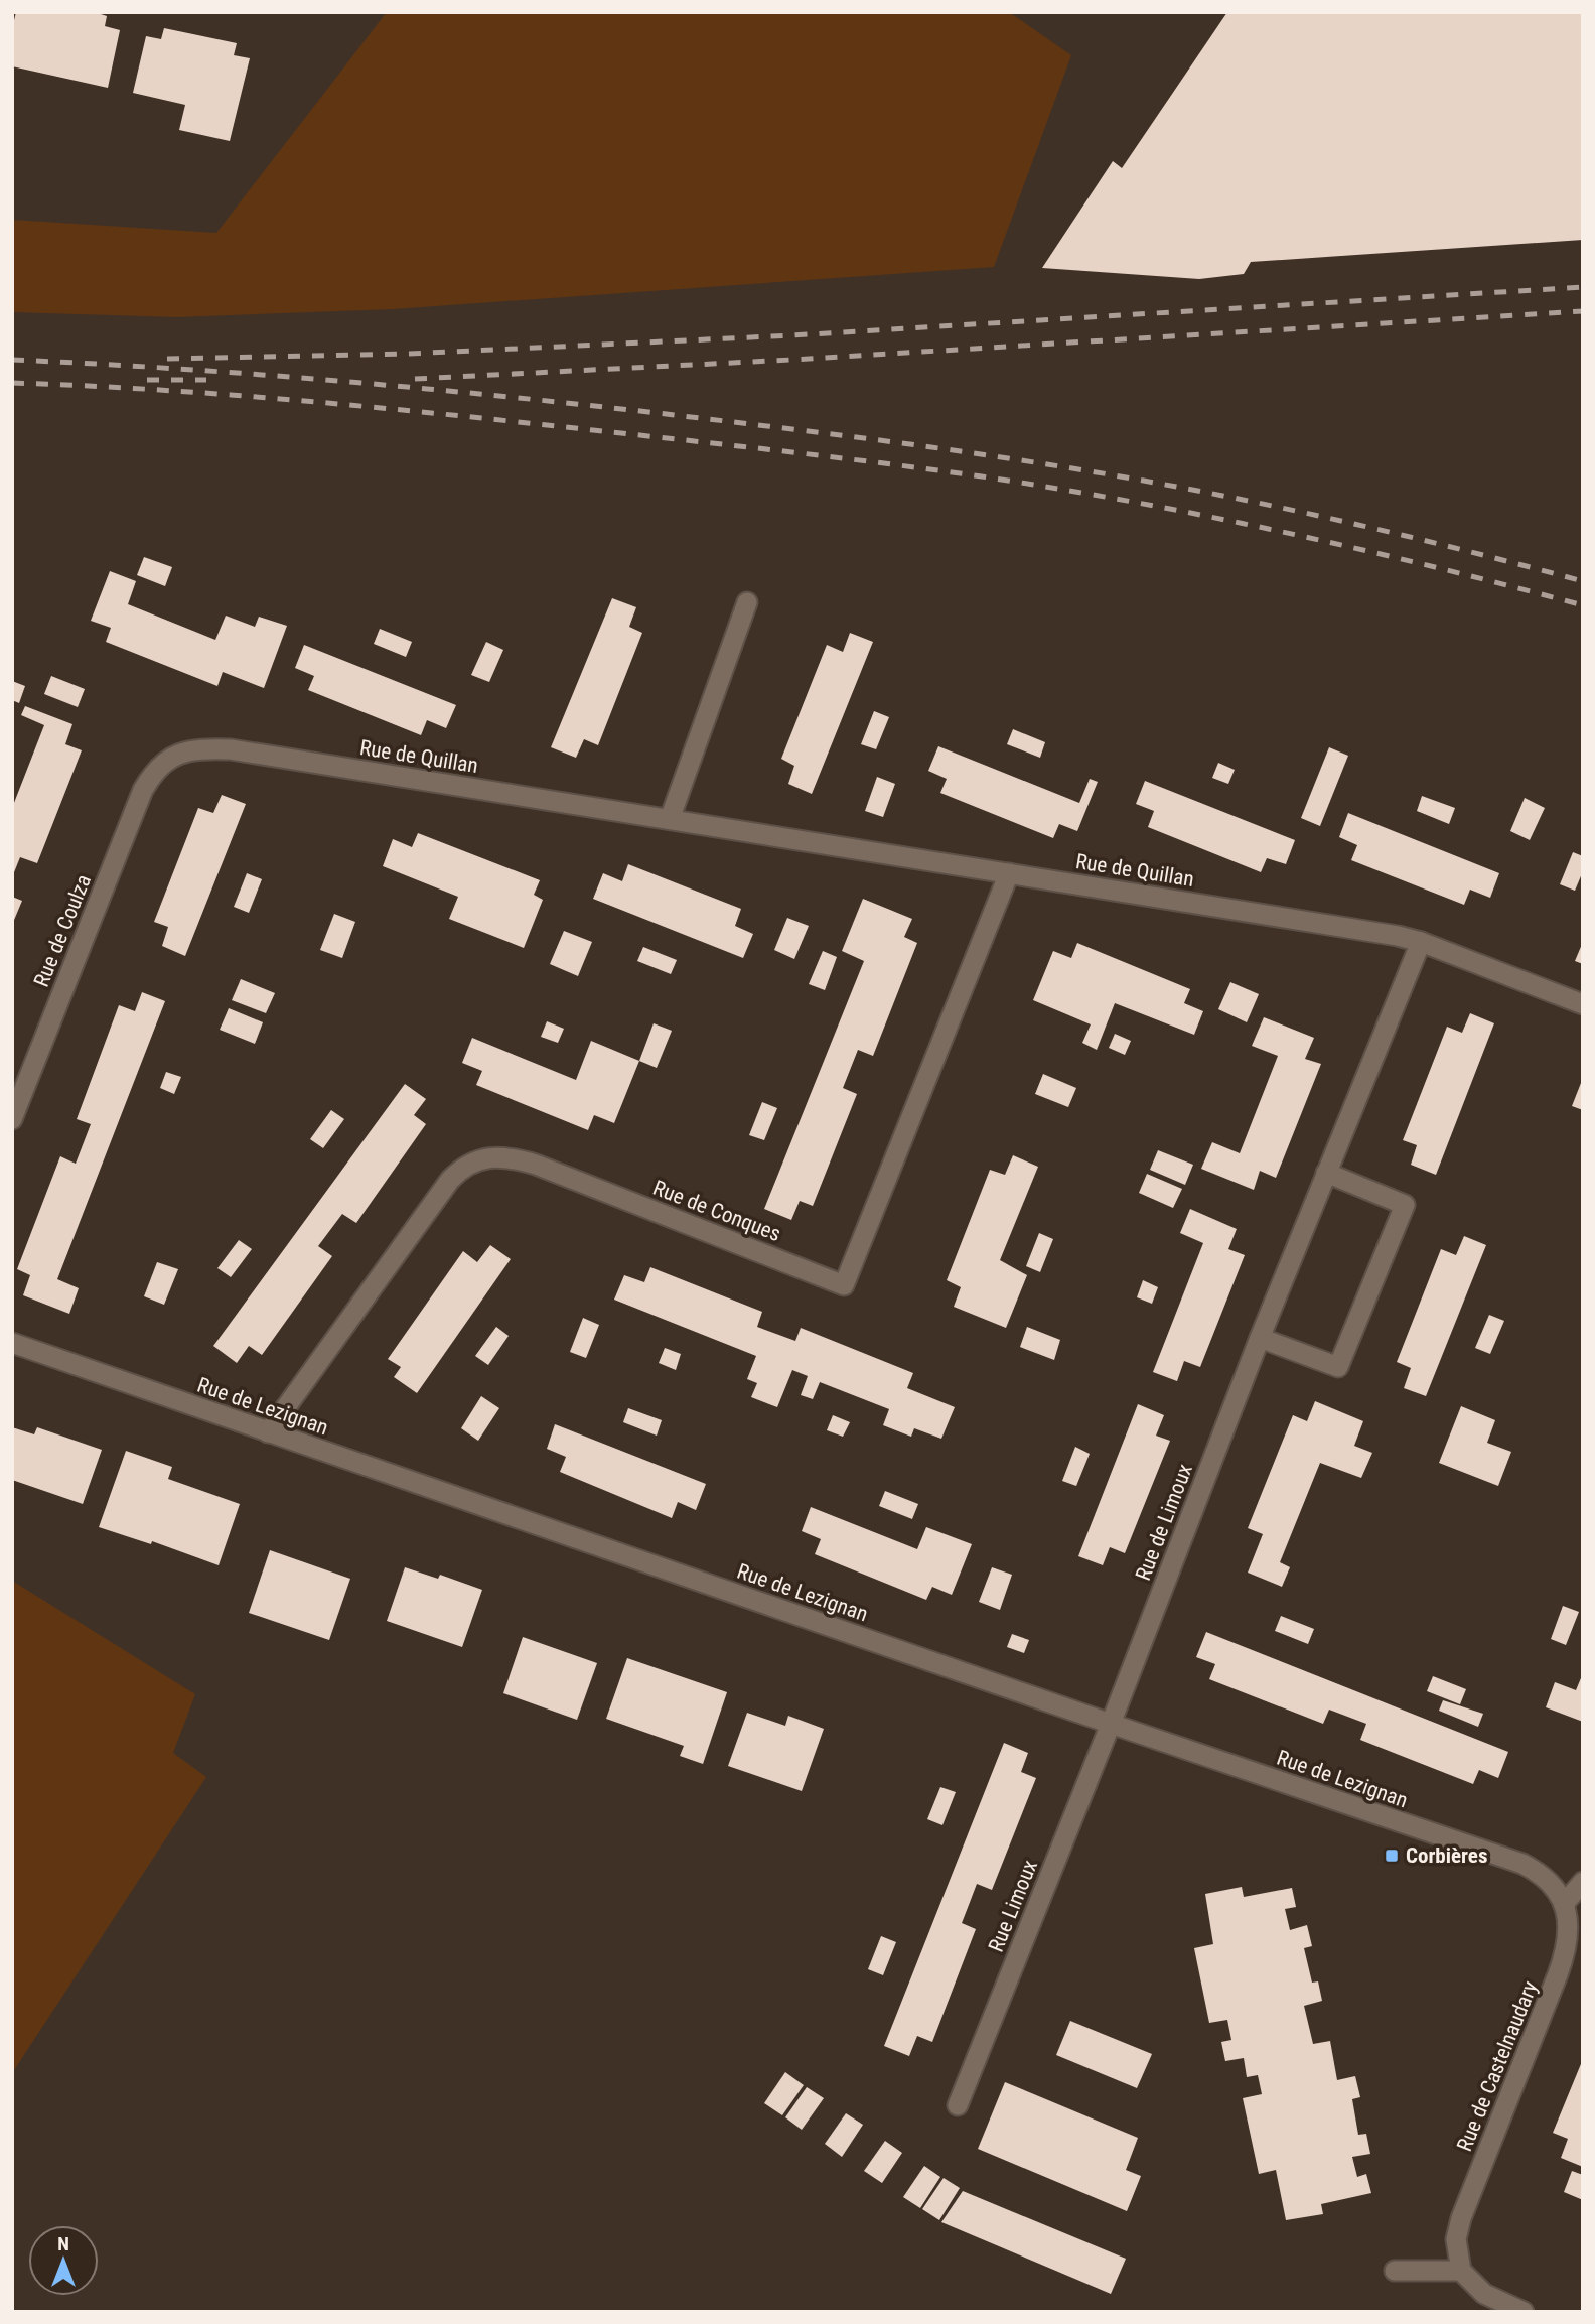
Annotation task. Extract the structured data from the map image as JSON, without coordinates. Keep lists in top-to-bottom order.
{
  "streets": {
    "street": [
      "Rue de Quillan",
      "Rue de Coulza",
      "Rue de Conques",
      "Rue de Lezignan",
      "Rue de Limoux",
      "Rue Limoux",
      "Rue de Castelnaudary"
    ]
  },
  "crossings": [
    ["Rue de Quillan", "Rue de Coulza"],
    ["Rue de Quillan", "Rue de Conques"],
    ["Rue de Quillan", "Rue de Limoux"],
    ["Rue de Conques", "Rue de Lezignan"],
    ["Rue de Lezignan", "Rue de Limoux"],
    ["Rue de Lezignan", "Rue Limoux"],
    ["Rue de Lezignan", "Rue de Castelnaudary"],
    ["Rue de Limoux", "Rue Limoux"]
  ],
  "places": {
    "transit": ["Corbières"]
  },
  "north": "top"
}
